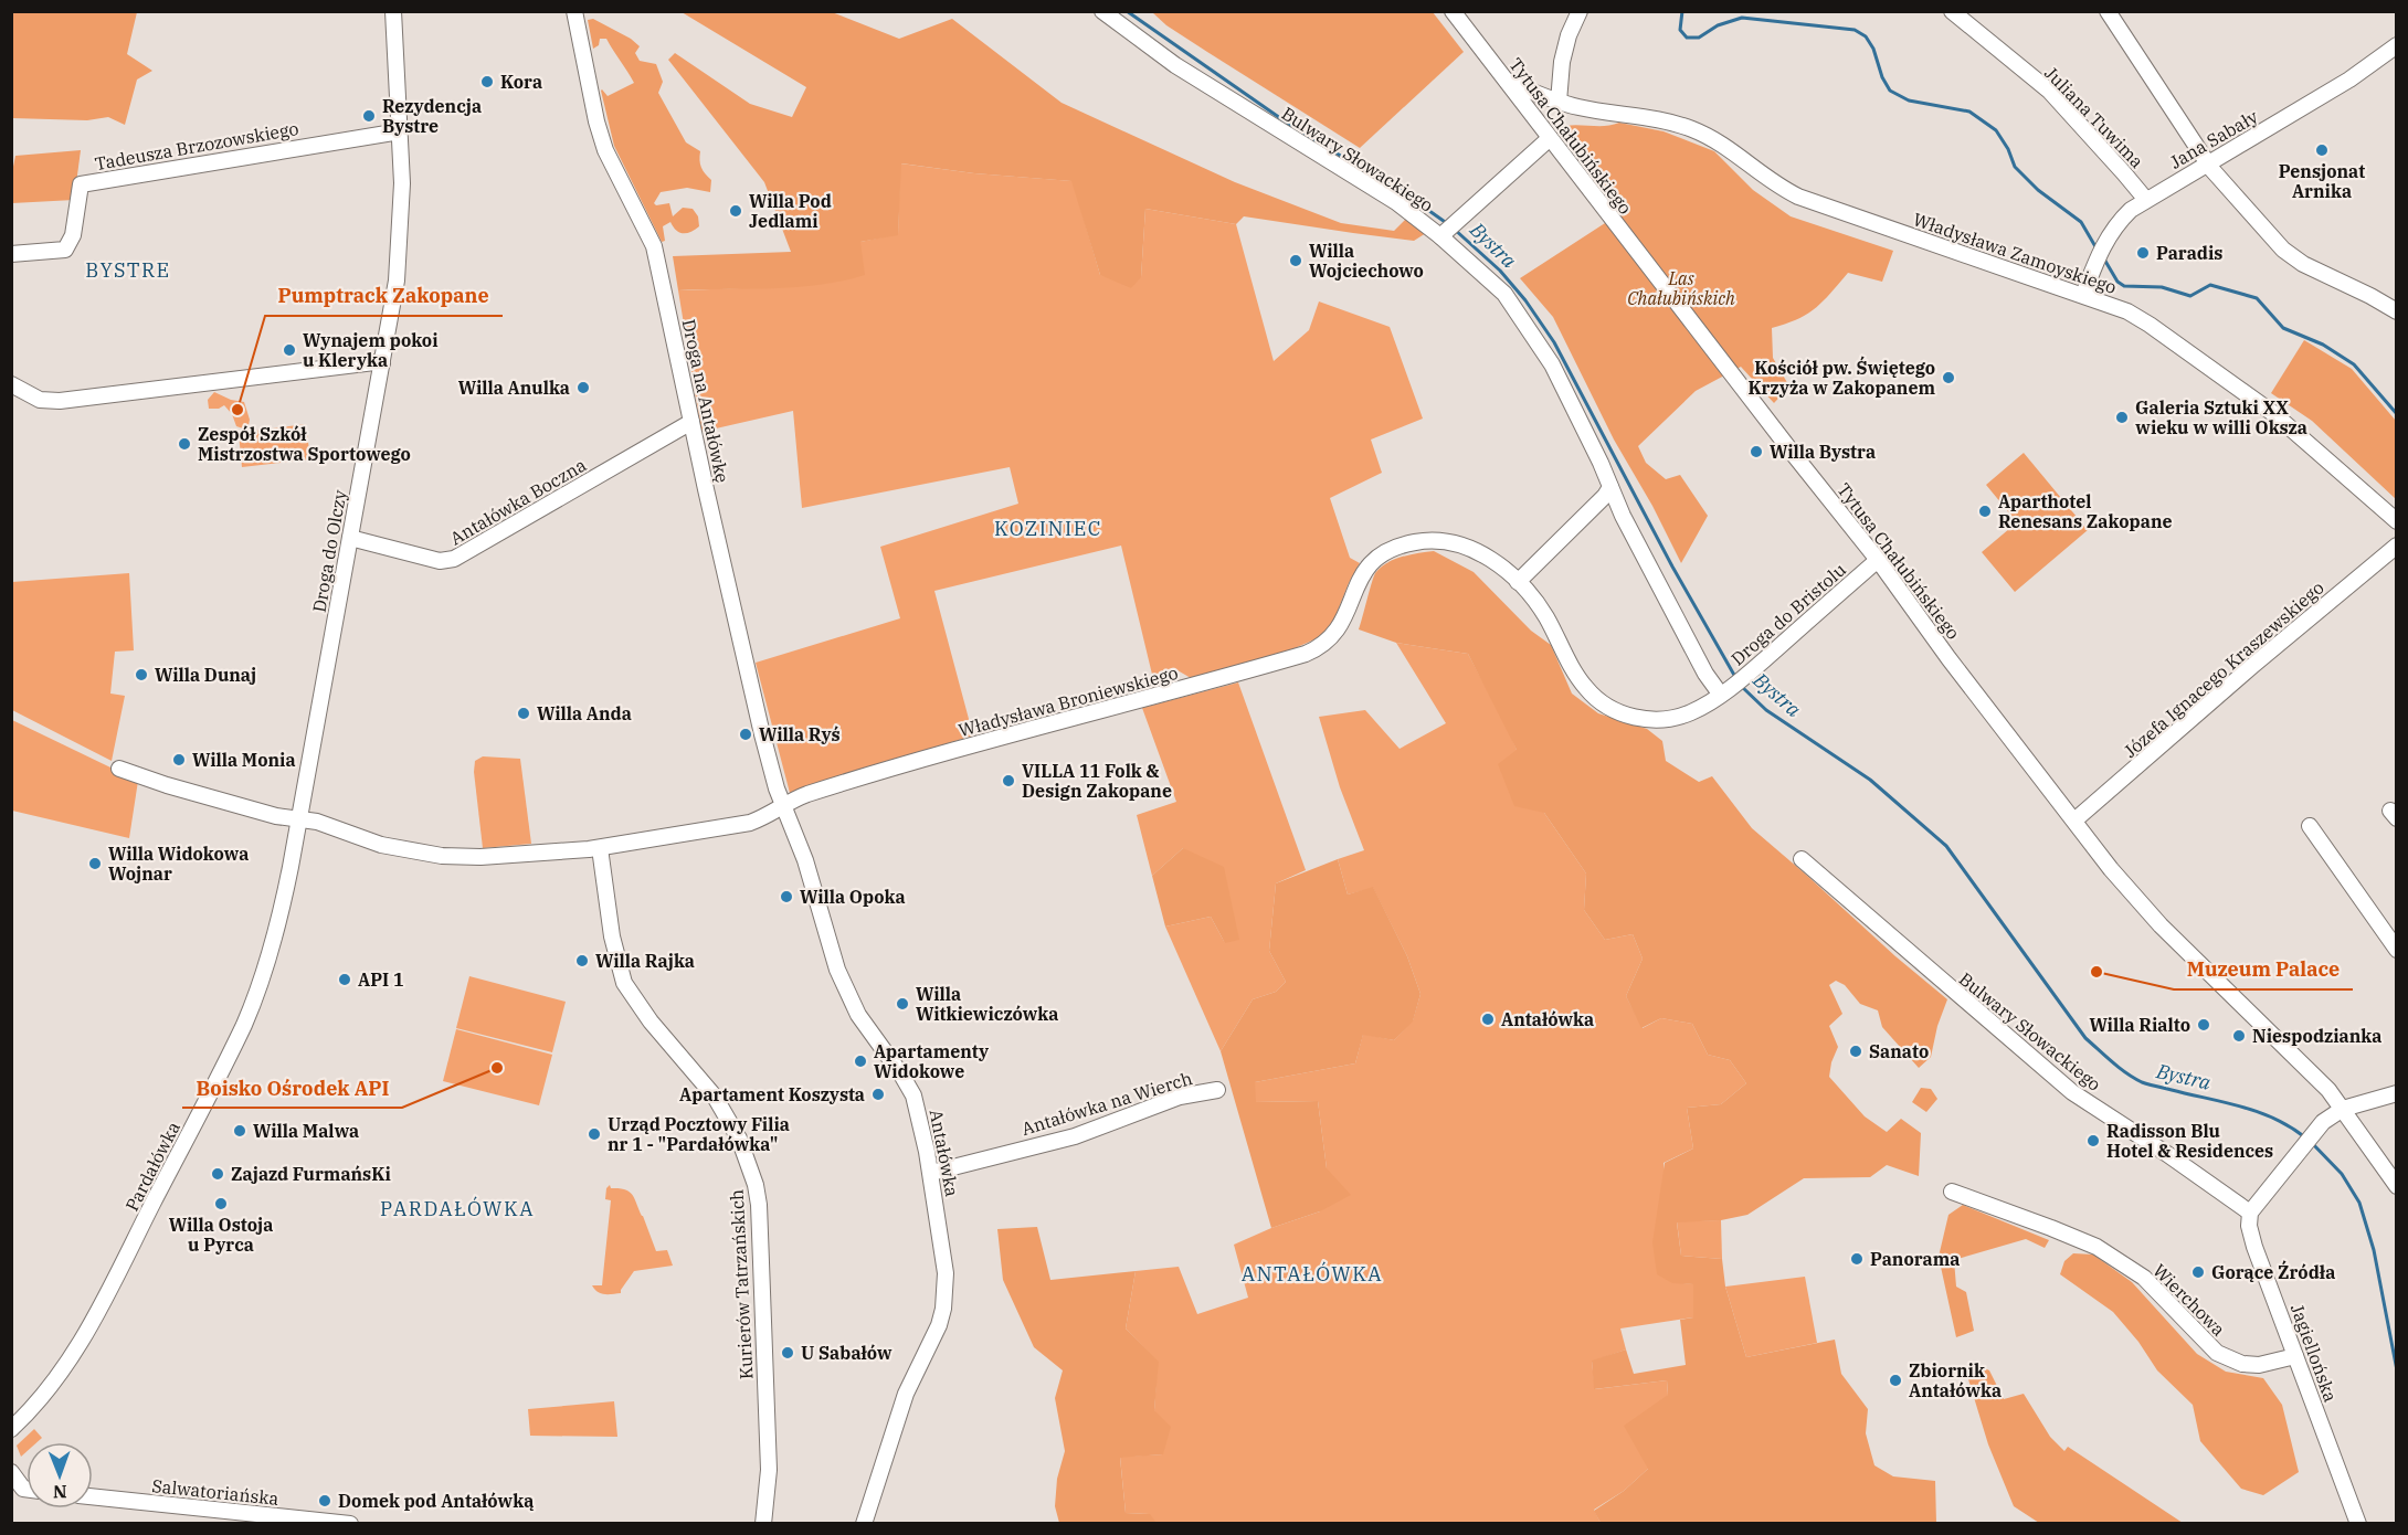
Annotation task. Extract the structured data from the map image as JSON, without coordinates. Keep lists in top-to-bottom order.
{
  "streets": {
    "street": [
      "Juliana Tuwima",
      "Tytusa Chałubińskiego",
      "Jana Sabały",
      "Tadeusza Brzozowskiego",
      "Bulwary Słowackiego",
      "Władysława Zamoyskiego",
      "Droga na Antałówkę",
      "Antałówka Boczna",
      "Droga do Olczy",
      "Droga do Bristolu",
      "Józefa Ignacego Kraszewskiego",
      "Władysława Broniewskiego",
      "Antałówka na Wierch",
      "Antałówka",
      "Pardałówka",
      "Kurierów Tatrzańskich",
      "Wierchowa",
      "Jagiellońska",
      "Salwatoriańska"
    ]
  },
  "crossings": [
    ["Juliana Tuwima", "Jana Sabały"],
    ["Tytusa Chałubińskiego", "Władysława Zamoyskiego"],
    ["Tytusa Chałubińskiego", "Droga do Bristolu"],
    ["Tytusa Chałubińskiego", "Józefa Ignacego Kraszewskiego"],
    ["Jana Sabały", "Władysława Zamoyskiego"],
    ["Tadeusza Brzozowskiego", "Droga do Olczy"],
    ["Bulwary Słowackiego", "Droga do Bristolu"],
    ["Bulwary Słowackiego", "Władysława Broniewskiego"],
    ["Bulwary Słowackiego", "Jagiellońska"],
    ["Droga na Antałówkę", "Antałówka Boczna"],
    ["Droga na Antałówkę", "Władysława Broniewskiego"],
    ["Droga na Antałówkę", "Antałówka"],
    ["Antałówka Boczna", "Droga do Olczy"],
    ["Droga do Olczy", "Władysława Broniewskiego"],
    ["Droga do Olczy", "Pardałówka"],
    ["Droga do Bristolu", "Władysława Broniewskiego"],
    ["Władysława Broniewskiego", "Antałówka"],
    ["Władysława Broniewskiego", "Pardałówka"],
    ["Władysława Broniewskiego", "Kurierów Tatrzańskich"],
    ["Antałówka na Wierch", "Antałówka"],
    ["Wierchowa", "Jagiellońska"]
  ],
  "districts": [
    "BYSTRE",
    "KOZINIEC",
    "PARDAŁÓWKA",
    "ANTAŁÓWKA"
  ],
  "water": ["Bystra"],
  "parks": ["Las Chałubińskich"],
  "places": [
    "Kora",
    "Rezydencja Bystre",
    "Pensjonat Arnika",
    "Willa Pod Jedlami",
    "Paradis",
    "Willa Wojciechowo",
    "Wynajem pokoi u Kleryka",
    "Kościół pw. Świętego Krzyża w Zakopanem",
    "Willa Anulka",
    "Pumptrack Zakopane",
    "Galeria Sztuki XX wieku w willi Oksza",
    "Zespół Szkół Mistrzostwa Sportowego",
    "Willa Bystra",
    "Aparthotel Renesans Zakopane",
    "Willa Dunaj",
    "Willa Anda",
    "Willa Ryś",
    "Willa Monia",
    "VILLA 11 Folk & Design Zakopane",
    "Willa Widokowa Wojnar",
    "Willa Opoka",
    "Willa Rajka",
    "Muzeum Palace",
    "API 1",
    "Willa Witkiewiczówka",
    "Antałówka",
    "Willa Rialto",
    "Niespodzianka",
    "Sanato",
    "Apartamenty Widokowe",
    "Boisko Ośrodek API",
    "Apartament Koszysta",
    "Willa Malwa",
    "Urząd Pocztowy Filia nr 1 - \"Pardałówka\"",
    "Radisson Blu Hotel & Residences",
    "Zajazd FurmańsKi",
    "Willa Ostoja u Pyrca",
    "Panorama",
    "Gorące Źródła",
    "U Sabałów",
    "Zbiornik Antałówka",
    "Domek pod Antałówką"
  ],
  "north": "bottom"
}
